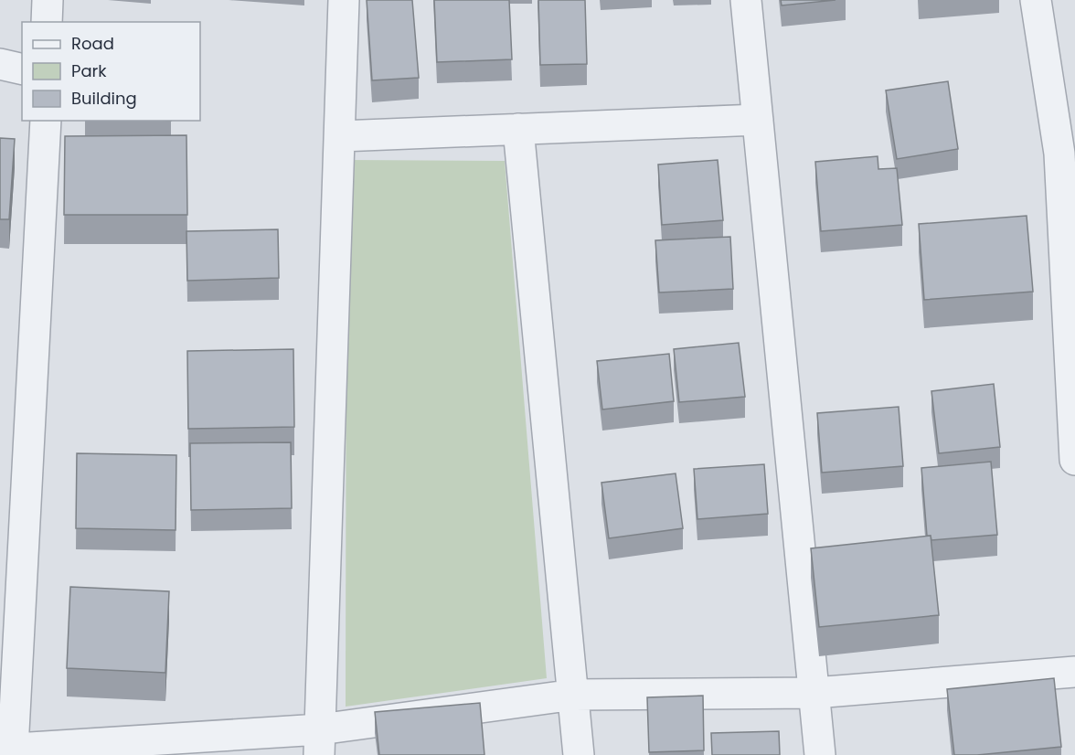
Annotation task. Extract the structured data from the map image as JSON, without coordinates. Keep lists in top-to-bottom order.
{
  "legend": ["Road", "Park", "Building"]
}
